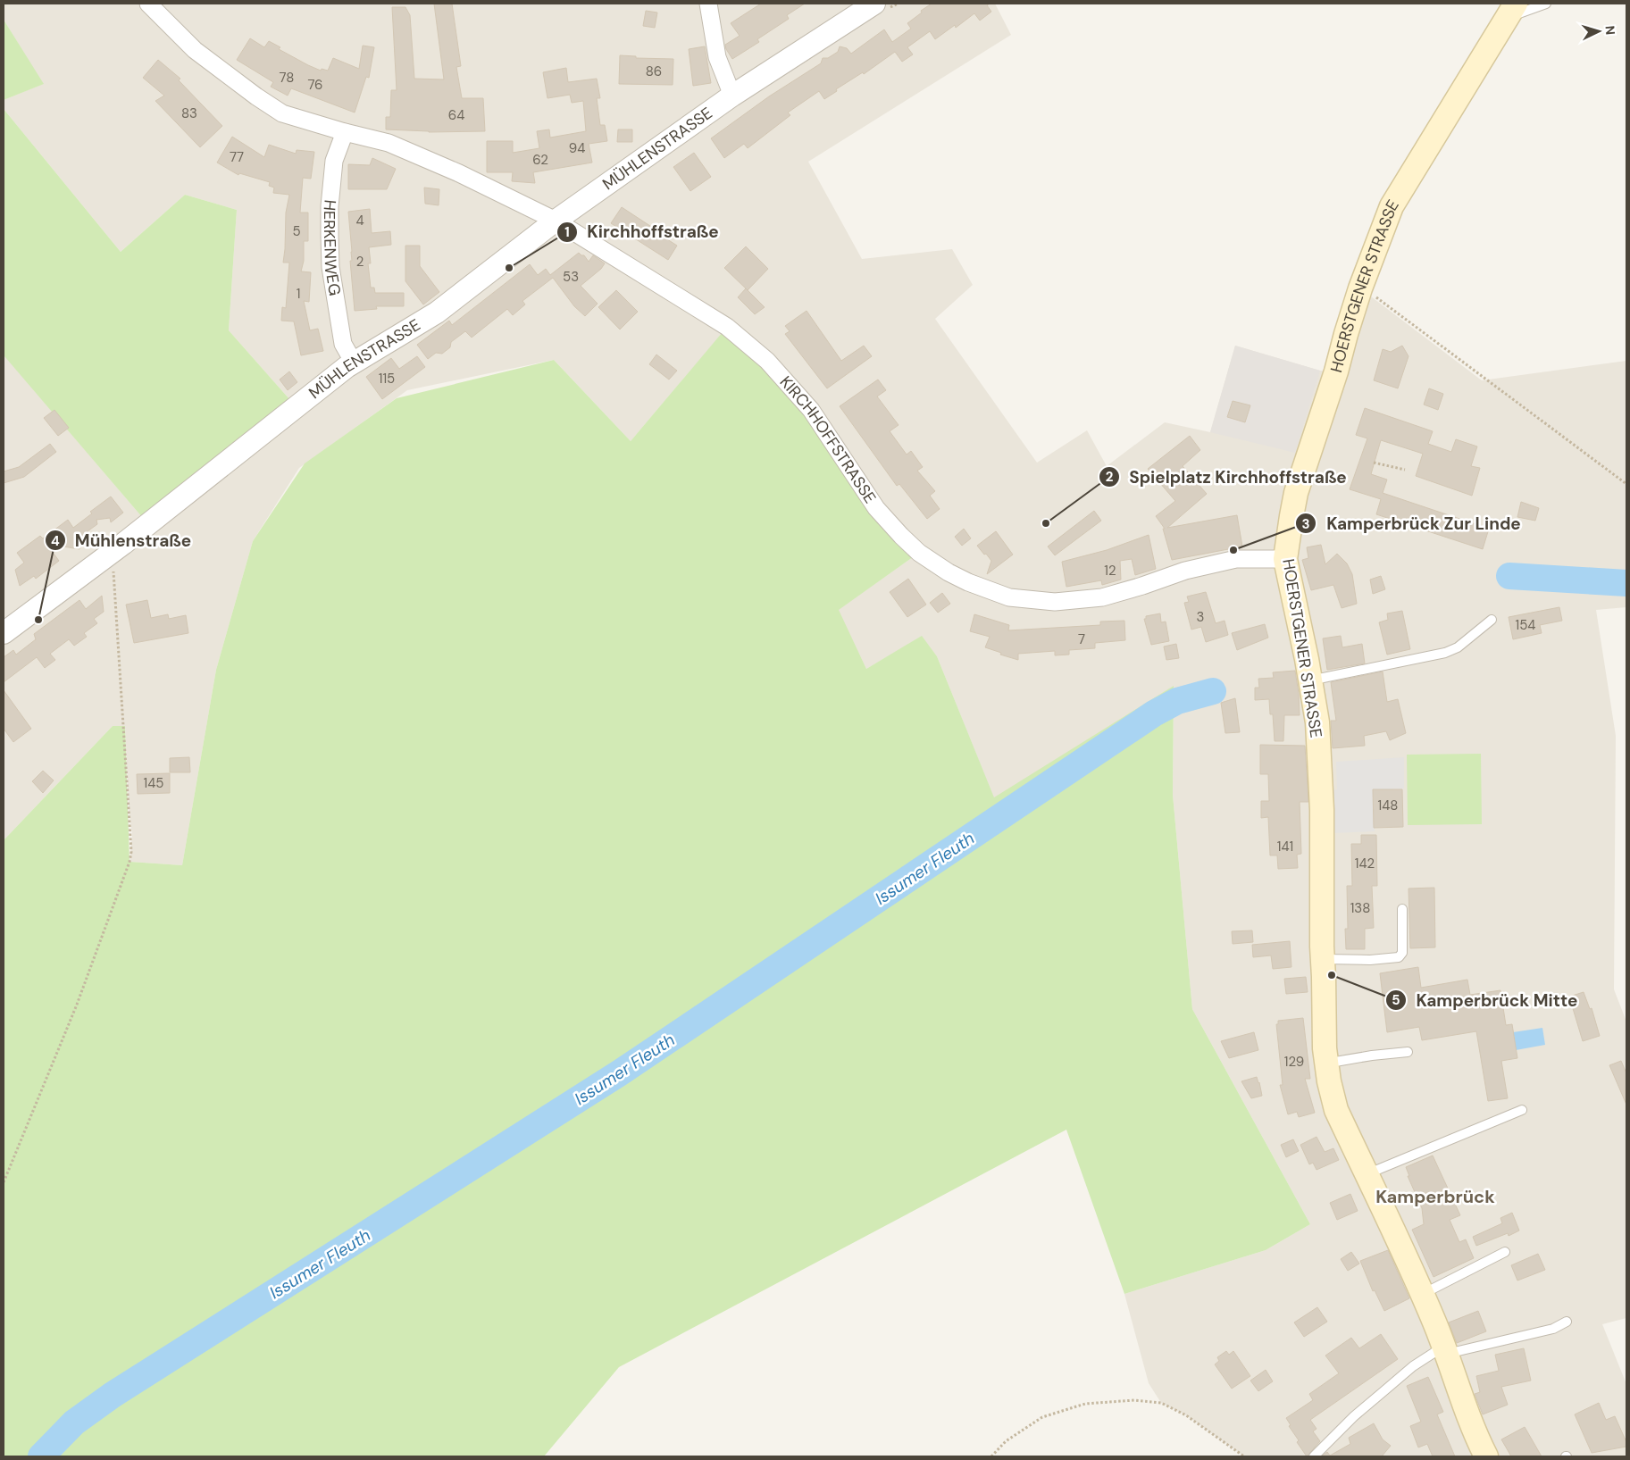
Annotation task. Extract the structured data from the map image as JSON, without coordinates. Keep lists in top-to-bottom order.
{
  "streets": {
    "main road": ["HOERSTGENER STRASSE"],
    "street": ["MÜHLENSTRASSE", "HERKENWEG", "KIRCHHOFFSTRASSE"]
  },
  "crossings": [
    ["MÜHLENSTRASSE", "HERKENWEG"],
    ["MÜHLENSTRASSE", "KIRCHHOFFSTRASSE"],
    ["HERKENWEG", "KIRCHHOFFSTRASSE"],
    ["HOERSTGENER STRASSE", "KIRCHHOFFSTRASSE"]
  ],
  "districts": ["Kamperbrück"],
  "water": ["Issumer Fleuth"],
  "places": [
    "Kirchhoffstraße",
    "Spielplatz Kirchhoffstraße",
    "Kamperbrück Zur Linde",
    "Mühlenstraße",
    "Kamperbrück Mitte"
  ],
  "house_numbers": [
    "86",
    "78",
    "76",
    "83",
    "64",
    "94",
    "77",
    "62",
    "4",
    "5",
    "2",
    "53",
    "1",
    "115",
    "12",
    "3",
    "154",
    "7",
    "145",
    "148",
    "141",
    "142",
    "138",
    "129"
  ],
  "north": "right"
}
